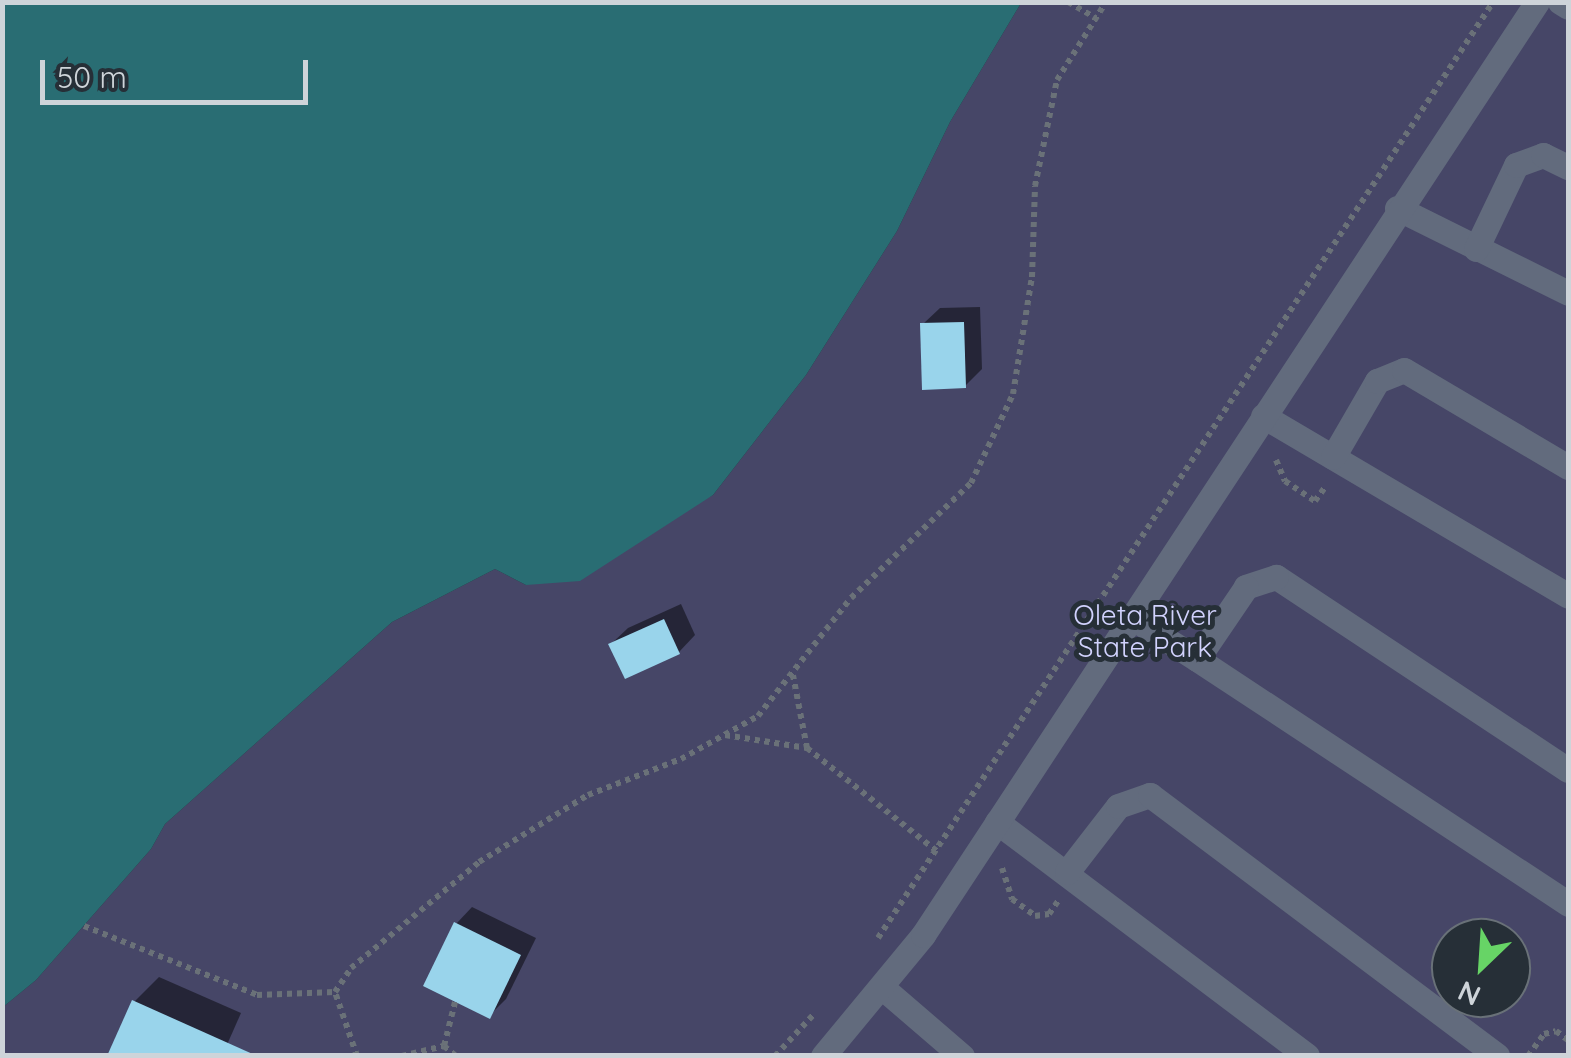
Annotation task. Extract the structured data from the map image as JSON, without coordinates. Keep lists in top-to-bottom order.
{
  "parks": ["Oleta River State Park"],
  "scale_bar": "50 m",
  "north": "bottom left"
}
